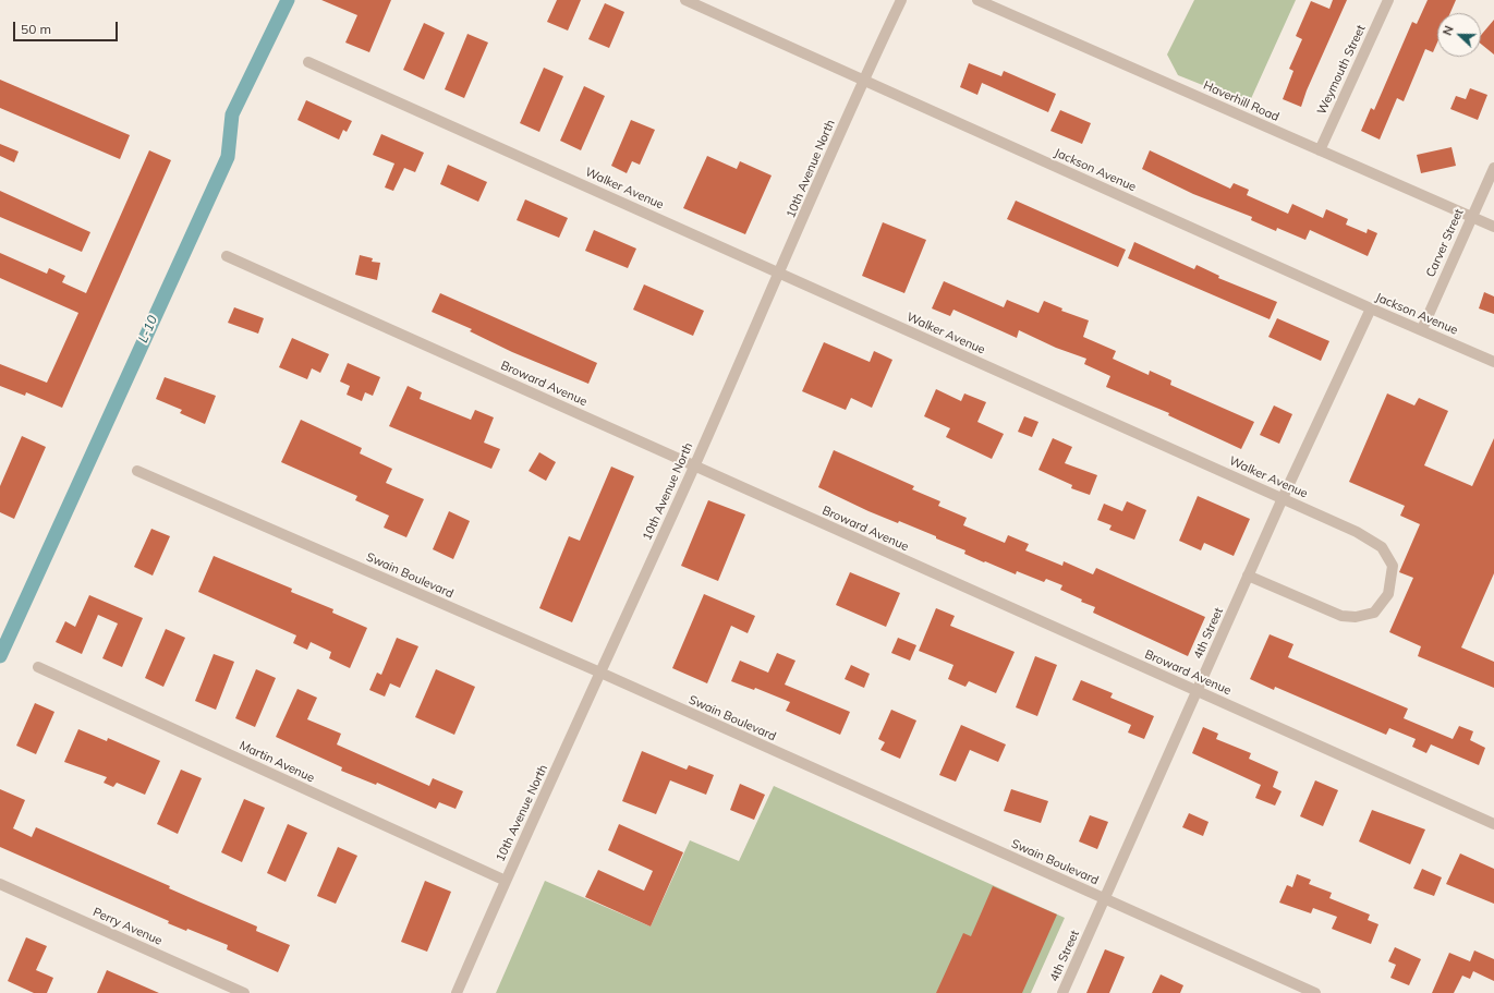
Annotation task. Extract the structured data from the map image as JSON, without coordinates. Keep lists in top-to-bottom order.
{
  "streets": {
    "street": [
      "Weymouth Street",
      "Haverhill Road",
      "10th Avenue North",
      "Jackson Avenue",
      "Walker Avenue",
      "Carver Street",
      "Broward Avenue",
      "Swain Boulevard",
      "4th Street",
      "Martin Avenue",
      "Perry Avenue"
    ]
  },
  "crossings": [
    ["Weymouth Street", "Haverhill Road"],
    ["Haverhill Road", "Carver Street"],
    ["10th Avenue North", "Jackson Avenue"],
    ["10th Avenue North", "Walker Avenue"],
    ["10th Avenue North", "Broward Avenue"],
    ["10th Avenue North", "Swain Boulevard"],
    ["10th Avenue North", "Martin Avenue"],
    ["Jackson Avenue", "Carver Street"],
    ["Jackson Avenue", "4th Street"],
    ["Walker Avenue", "4th Street"],
    ["Broward Avenue", "4th Street"],
    ["Swain Boulevard", "4th Street"]
  ],
  "water": ["L-10"],
  "scale_bar": "50 m",
  "north": "left"
}
